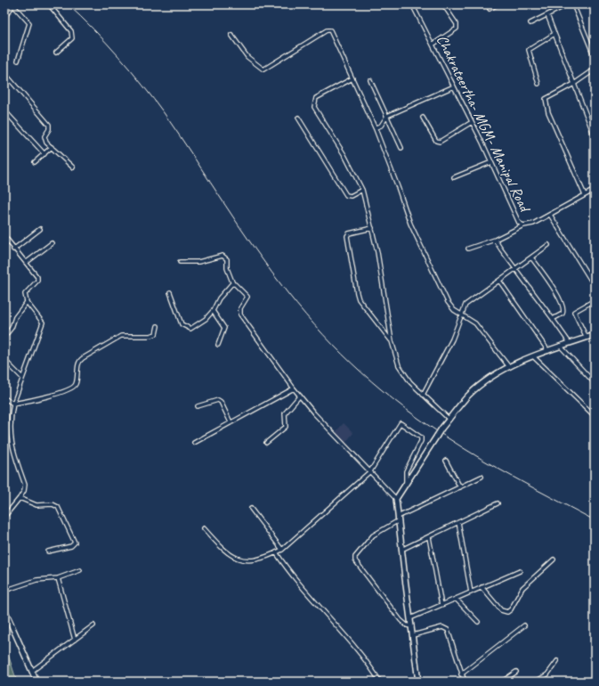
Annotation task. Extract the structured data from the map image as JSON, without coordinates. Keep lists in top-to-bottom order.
{
  "streets": {
    "street": ["Chakrateertha- MGM- Manipal Road"]
  }
}
